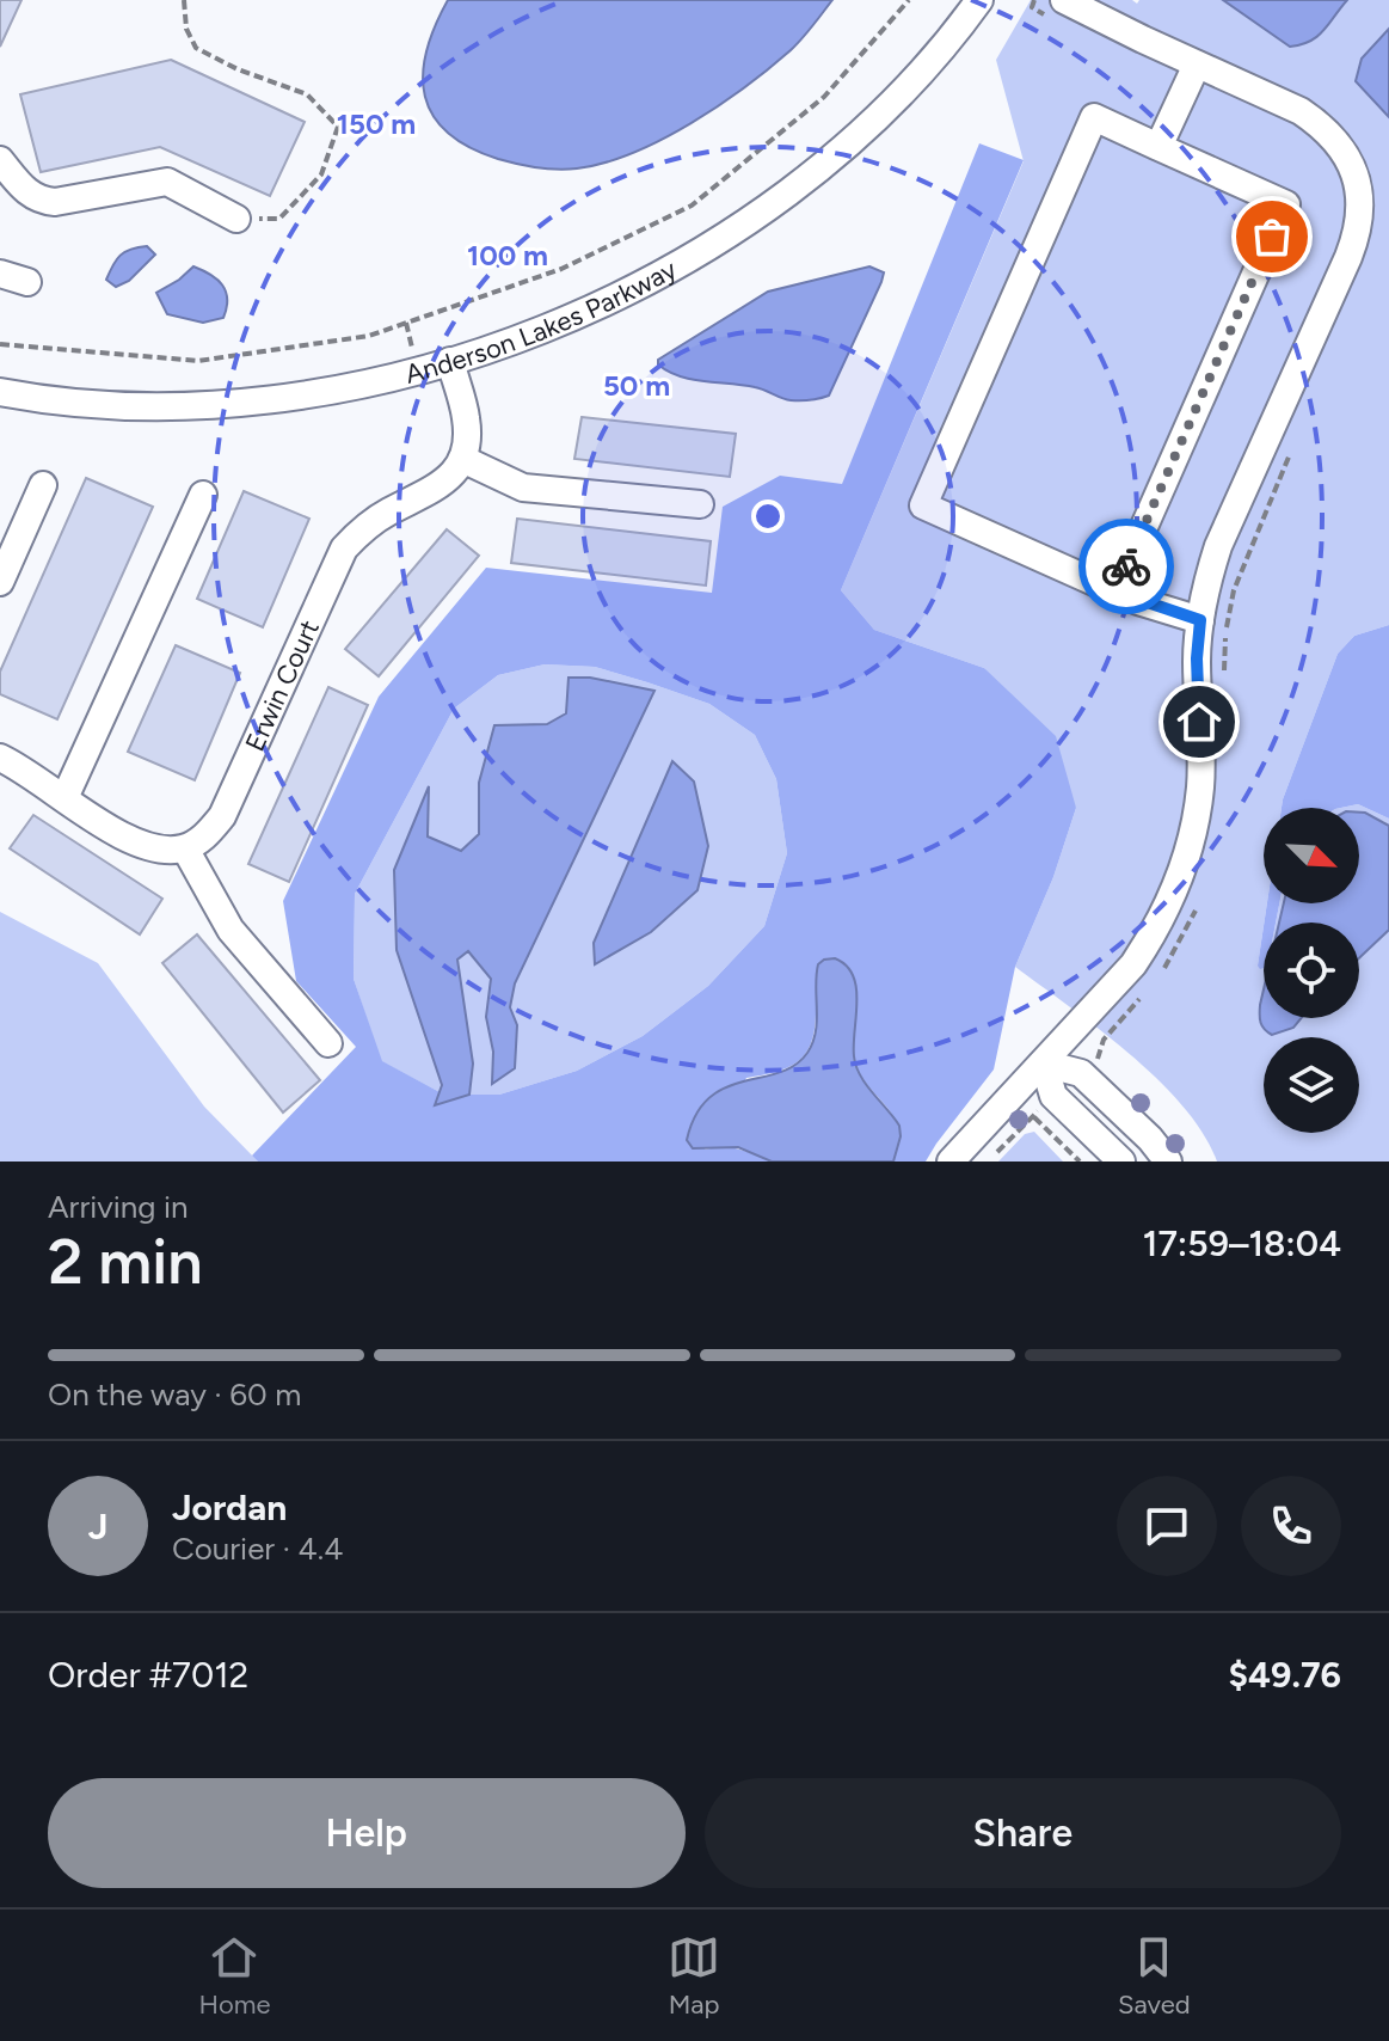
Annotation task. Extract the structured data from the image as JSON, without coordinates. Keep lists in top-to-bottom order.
{
  "streets": {
    "street": ["Anderson Lakes Parkway", "Erwin Court"]
  },
  "north": "bottom right",
  "page": {
    "heading": ["2 min", "Arriving in", "17:59–18:04"],
    "panel": [
      "Jordan",
      "Courier · 4.4",
      "Order #7012",
      "$49.76"
    ],
    "bar": "On the way · 60 m",
    "round": "J",
    "buttons": ["Help", "Share"],
    "tabs": ["Home", "Map", "Saved"]
  },
  "rings": ["150 m", "100 m", "50 m"]
}
